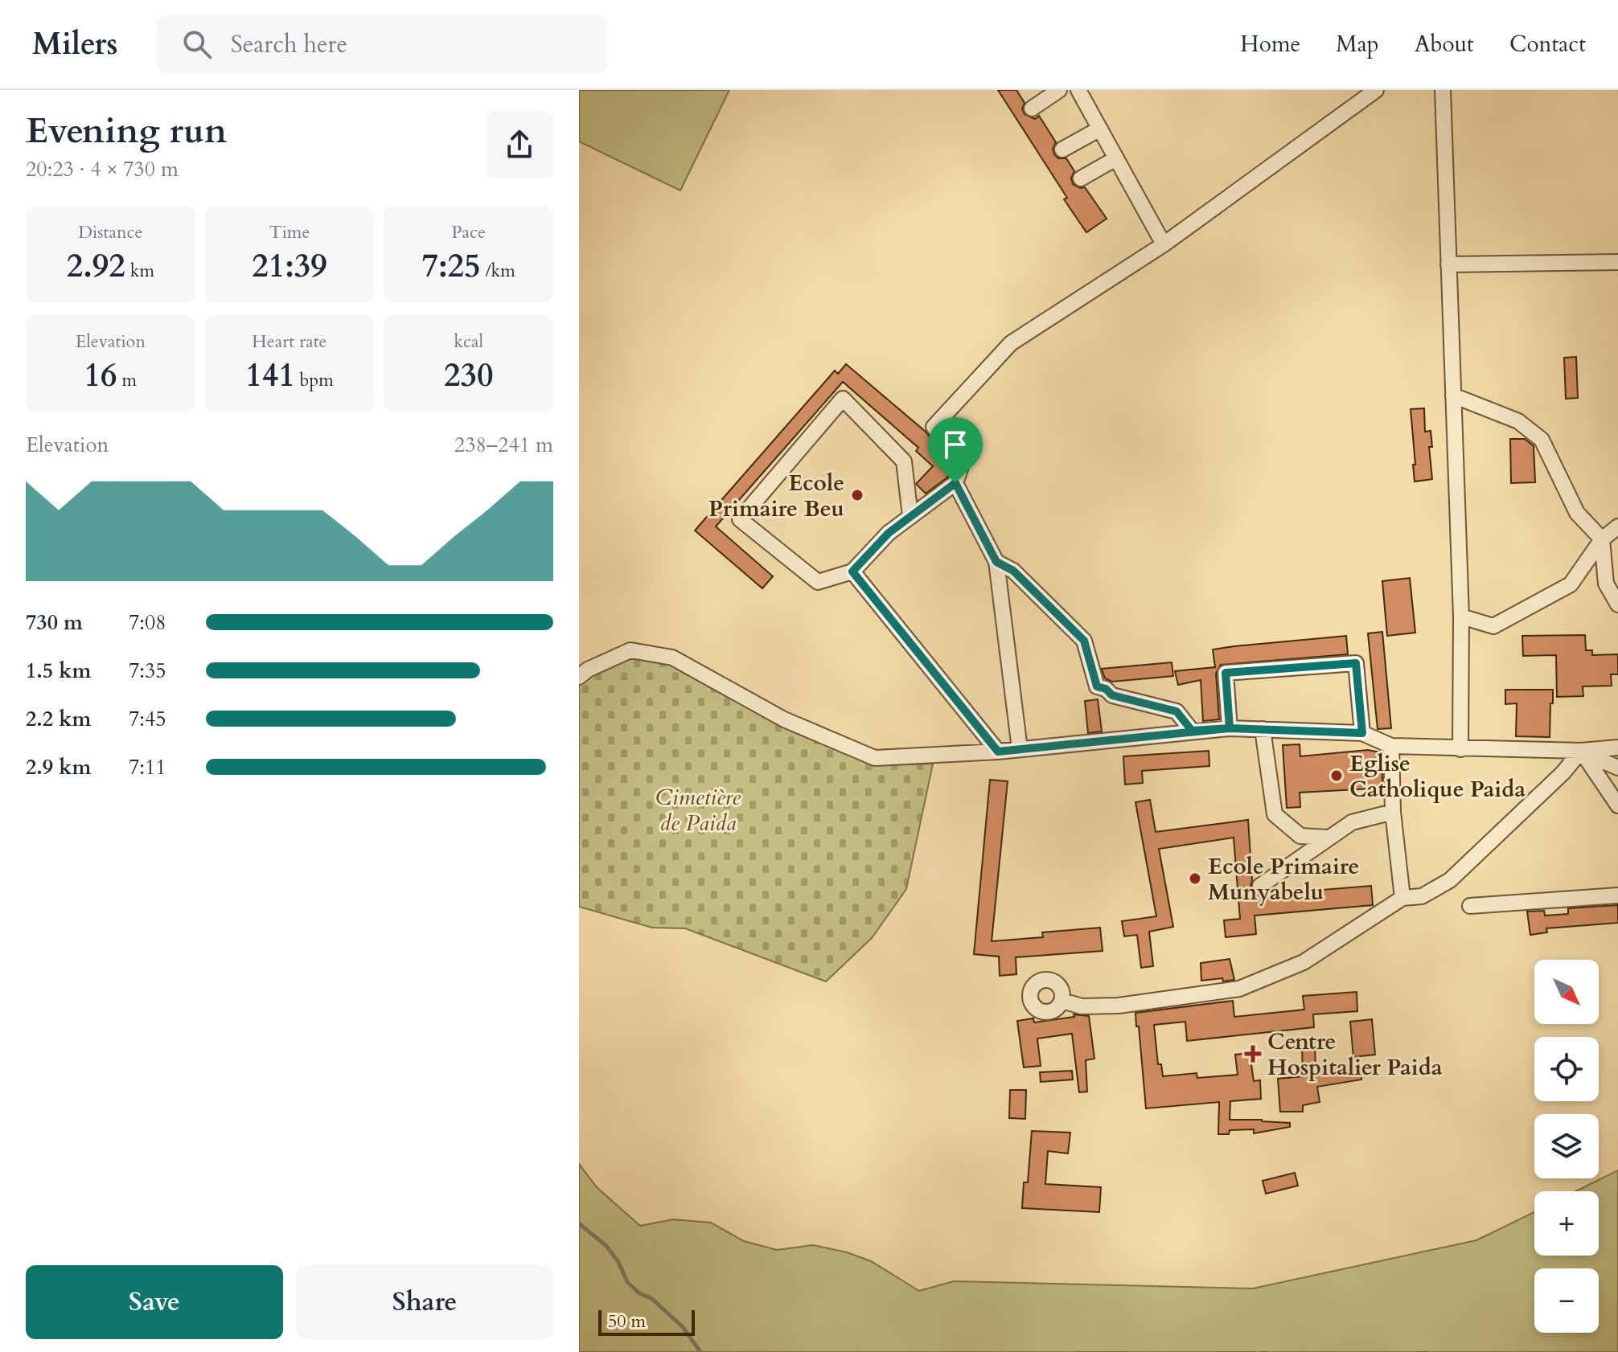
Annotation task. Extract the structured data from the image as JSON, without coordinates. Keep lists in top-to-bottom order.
{
  "parks": ["Cimetière de Paida"],
  "places": {
    "other": ["Ecole Primaire Beu", "Eglise Catholique Paida", "Ecole Primaire Munyabelu"],
    "health": ["Centre Hospitalier Paida"]
  },
  "scale_bar": "50 m",
  "north": "bottom right",
  "page": {
    "header": "Milers",
    "search": "Search here",
    "nav": [
      "Home",
      "Map",
      "About",
      "Contact"
    ],
    "heading": ["Evening run", "20:23 · 4 × 730 m"],
    "stats": [
      ["Distance", "2.92 km"],
      ["Time", "21:39"],
      ["Pace", "7:25 /km"],
      ["Elevation", "16 m"],
      ["Heart rate", "141 bpm"],
      ["kcal", "230"]
    ],
    "chart": ["Elevation", "238–241 m"],
    "list": [
      {
        "name": "730 m",
        "note": "7:08"
      },
      {
        "name": "1.5 km",
        "note": "7:35"
      },
      {
        "name": "2.2 km",
        "note": "7:45"
      },
      {
        "name": "2.9 km",
        "note": "7:11"
      }
    ],
    "map_buttons": ["+", "−"],
    "buttons": ["Save", "Share"],
    "scale": "50 m"
  }
}
